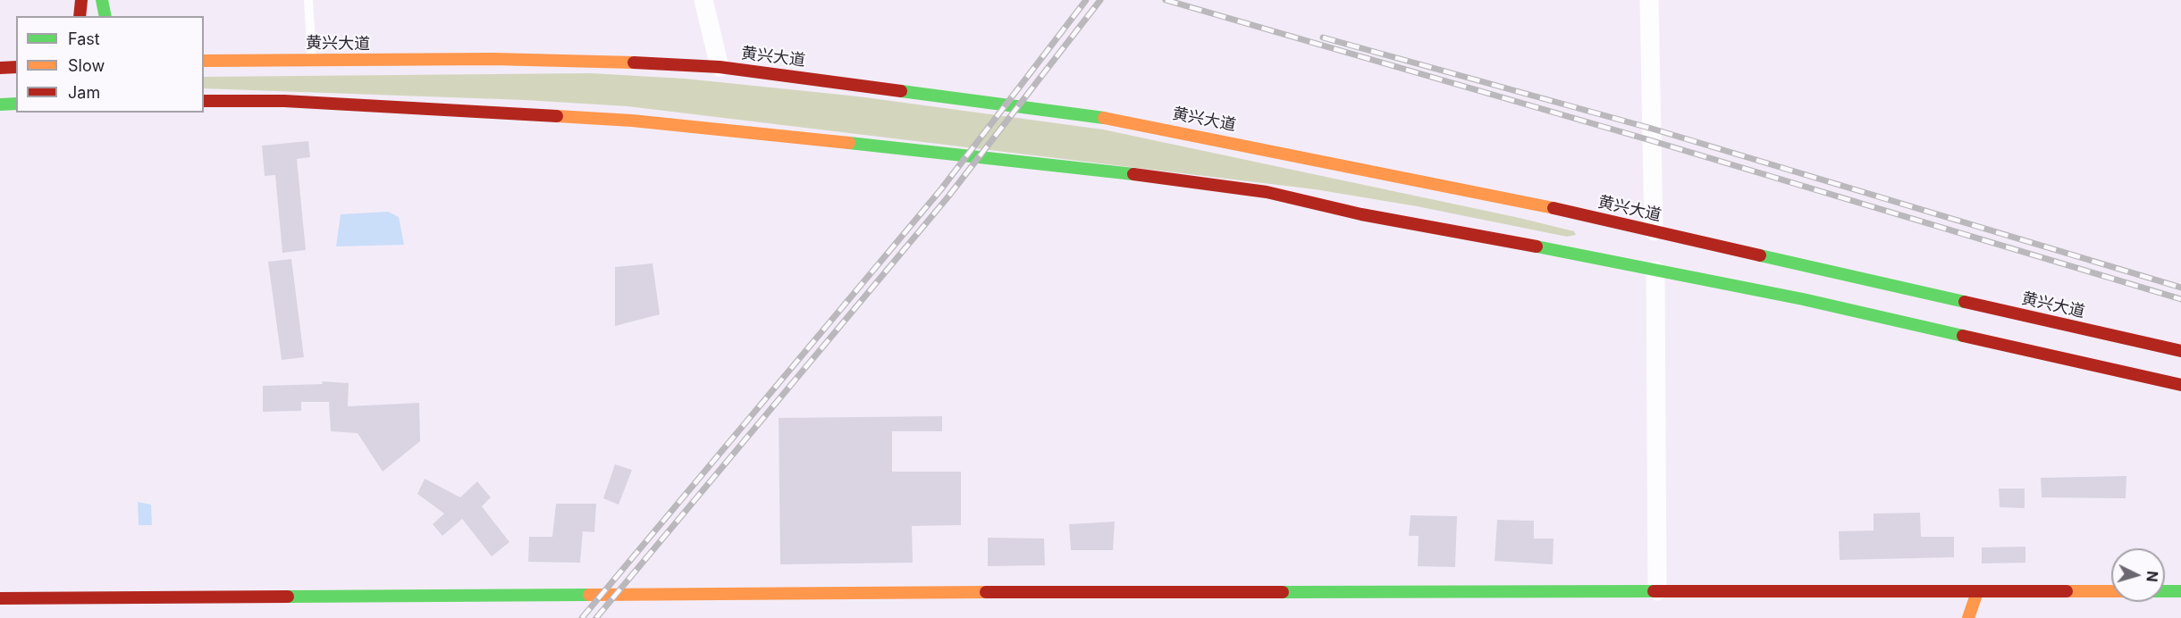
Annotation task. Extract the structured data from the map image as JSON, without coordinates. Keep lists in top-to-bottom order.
{
  "streets": {
    "main road": ["黄兴大道"]
  },
  "legend": ["Fast", "Slow", "Jam"],
  "north": "right"
}
